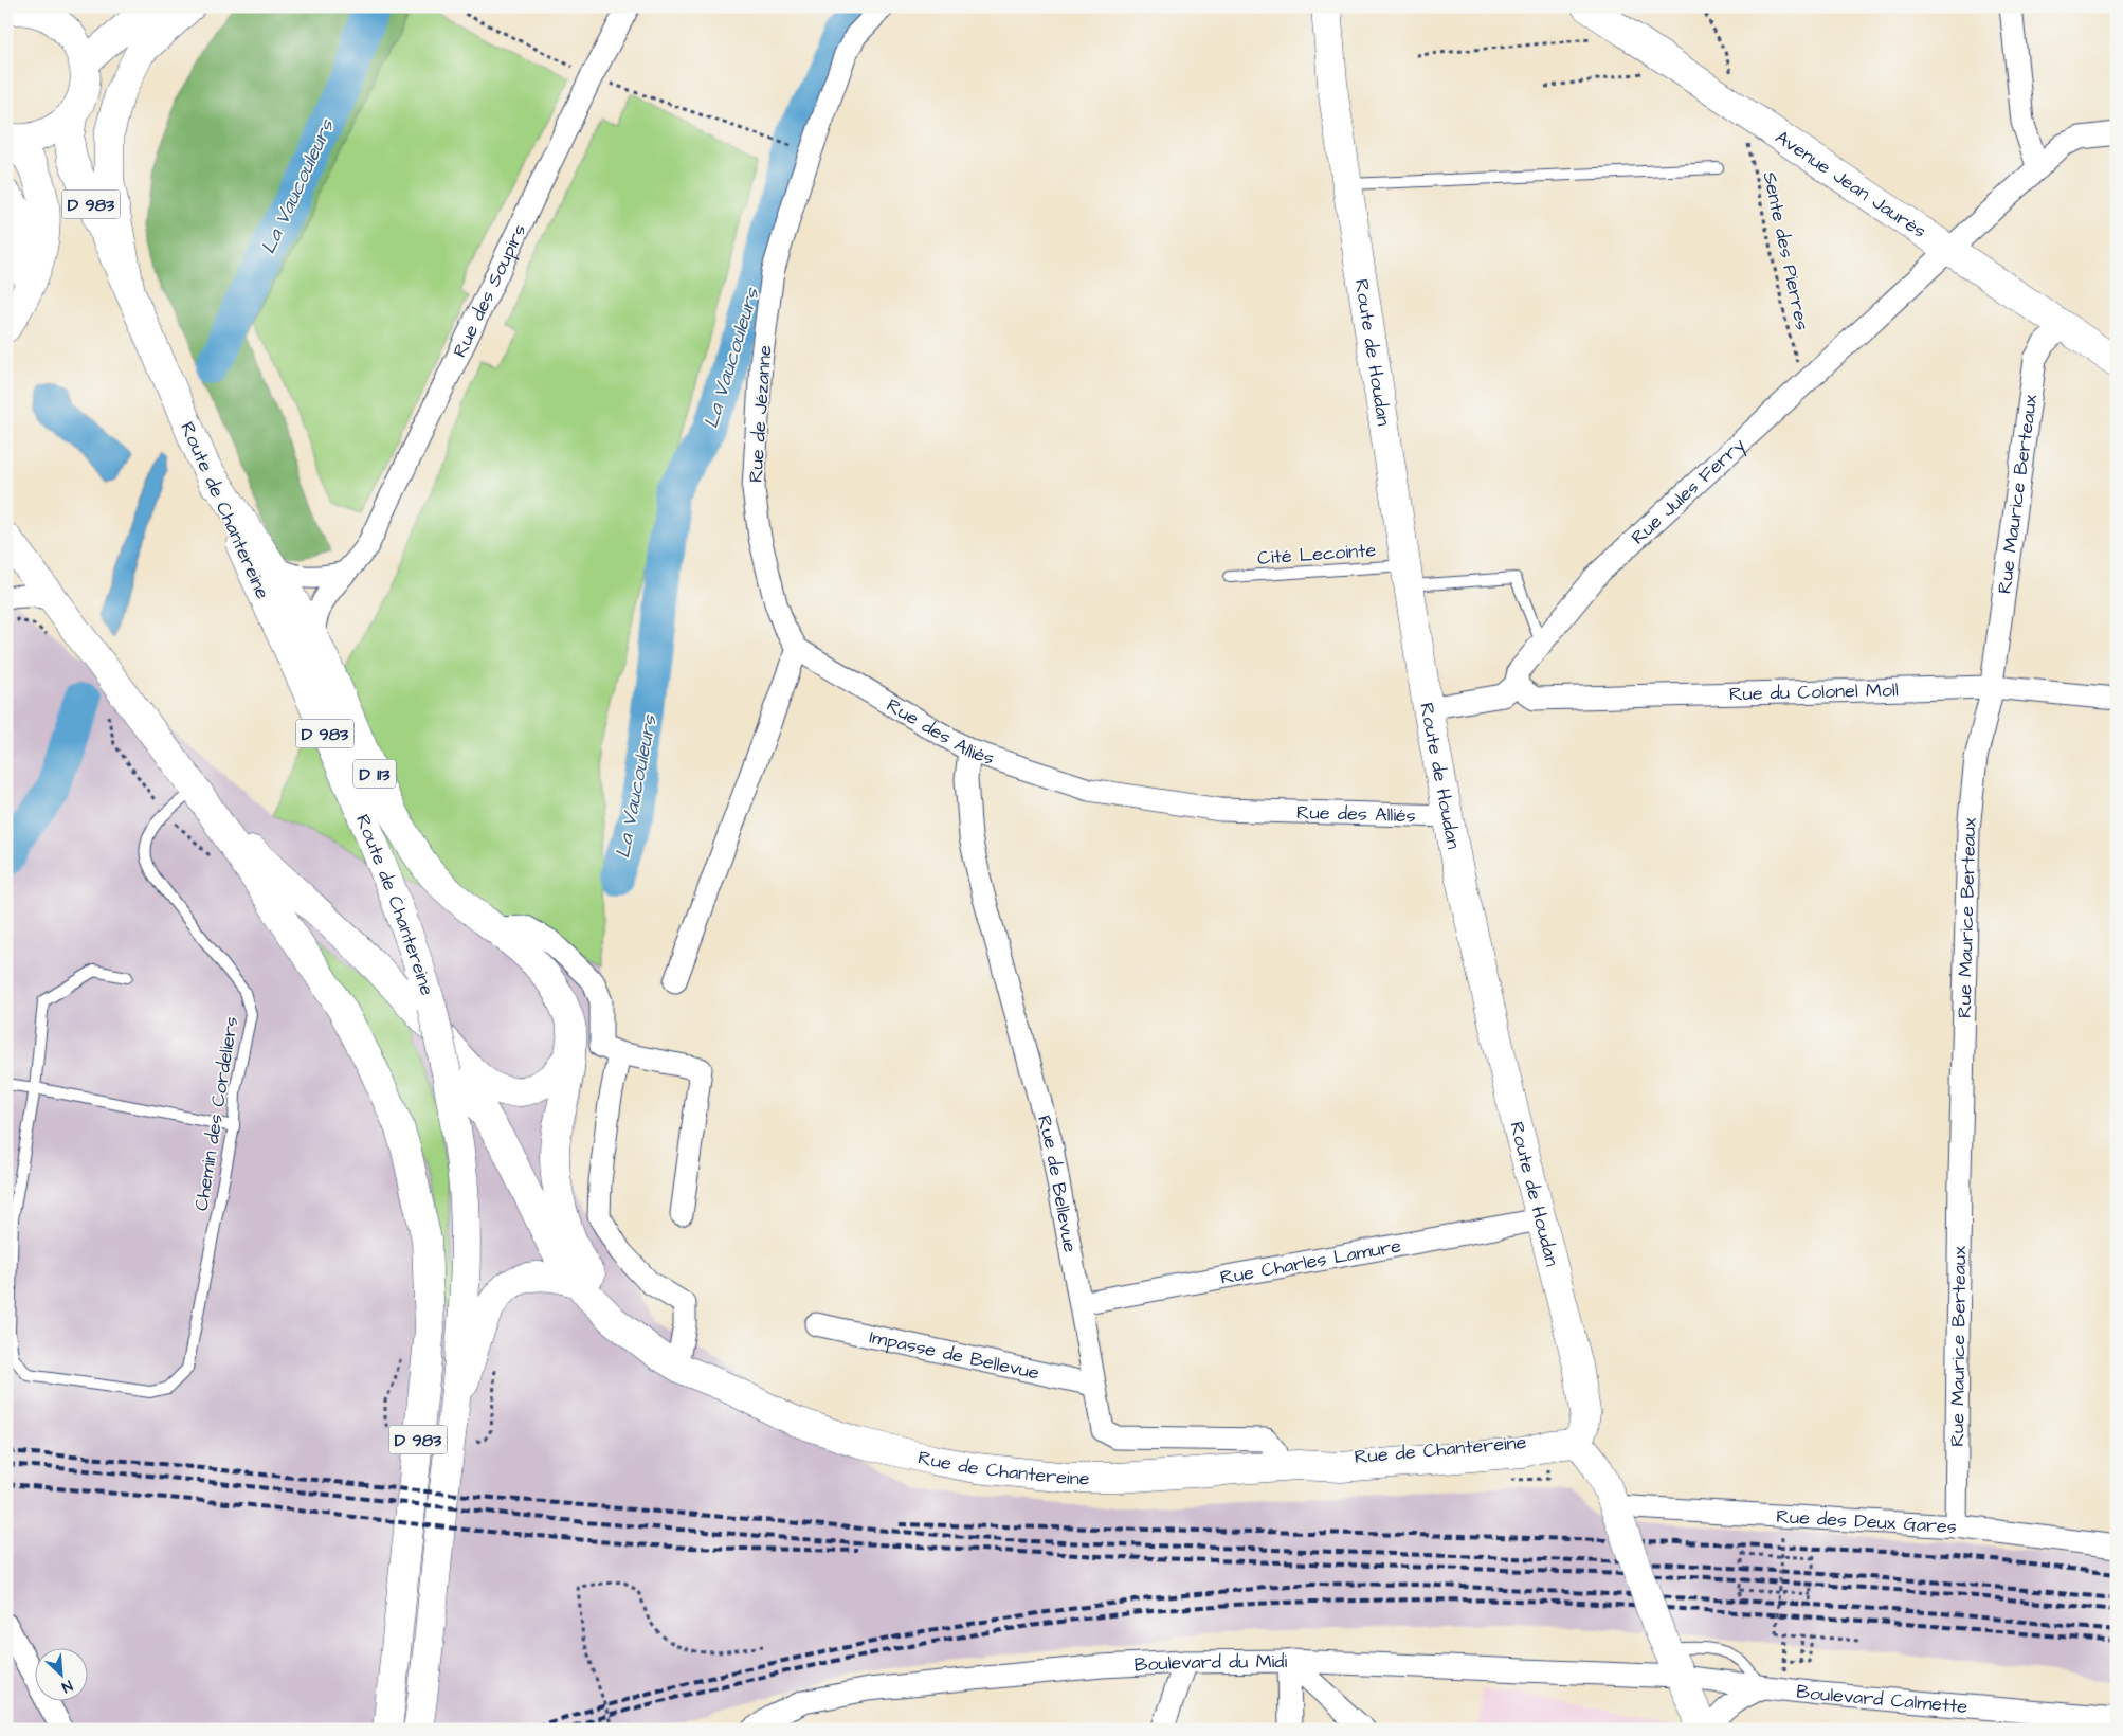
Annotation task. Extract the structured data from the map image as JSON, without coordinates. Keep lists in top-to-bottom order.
{
  "streets": {
    "main road": [
      "Avenue Jean Jaurès",
      "D 983",
      "Route de Houdan",
      "Route de Chantereine",
      "D 113",
      "Rue de Chantereine"
    ],
    "street": [
      "Rue des Soupirs",
      "Rue de Jézanne",
      "Rue Jules Ferry",
      "Rue Maurice Berteaux",
      "Rue du Colonel Moll",
      "Rue des Alliés",
      "Rue de Bellevue",
      "Rue Charles Lamure",
      "Impasse de Bellevue",
      "Rue des Deux Gares",
      "Boulevard du Midi",
      "Boulevard Calmette"
    ],
    "lane": ["Cité Lecointe", "Chemin des Cordeliers"],
    "path": ["Sente des Pierres"]
  },
  "crossings": [
    ["Avenue Jean Jaurès", "Sente des Pierres"],
    ["Avenue Jean Jaurès", "Rue Jules Ferry"],
    ["Avenue Jean Jaurès", "Rue Maurice Berteaux"],
    ["D 983", "Route de Chantereine"],
    ["D 983", "D 113"],
    ["D 983", "Chemin des Cordeliers"],
    ["Sente des Pierres", "Rue Jules Ferry"],
    ["Rue des Soupirs", "D 113"],
    ["Route de Houdan", "Cité Lecointe"],
    ["Route de Houdan", "Rue des Alliés"],
    ["Route de Houdan", "Rue Charles Lamure"],
    ["Route de Houdan", "Rue de Chantereine"],
    ["Rue de Jézanne", "Rue des Alliés"],
    ["Rue Jules Ferry", "Cité Lecointe"],
    ["Rue Jules Ferry", "Rue du Colonel Moll"],
    ["Rue Maurice Berteaux", "Rue du Colonel Moll"],
    ["Rue Maurice Berteaux", "Rue des Deux Gares"],
    ["Route de Chantereine", "D 113"],
    ["Rue des Alliés", "Rue de Bellevue"],
    ["D 113", "Chemin des Cordeliers"],
    ["D 113", "Rue de Chantereine"],
    ["Rue de Bellevue", "Rue Charles Lamure"],
    ["Rue de Bellevue", "Impasse de Bellevue"],
    ["Rue de Bellevue", "Rue de Chantereine"],
    ["Boulevard du Midi", "Boulevard Calmette"]
  ],
  "water": ["La Vaucouleurs"],
  "north": "bottom right"
}
